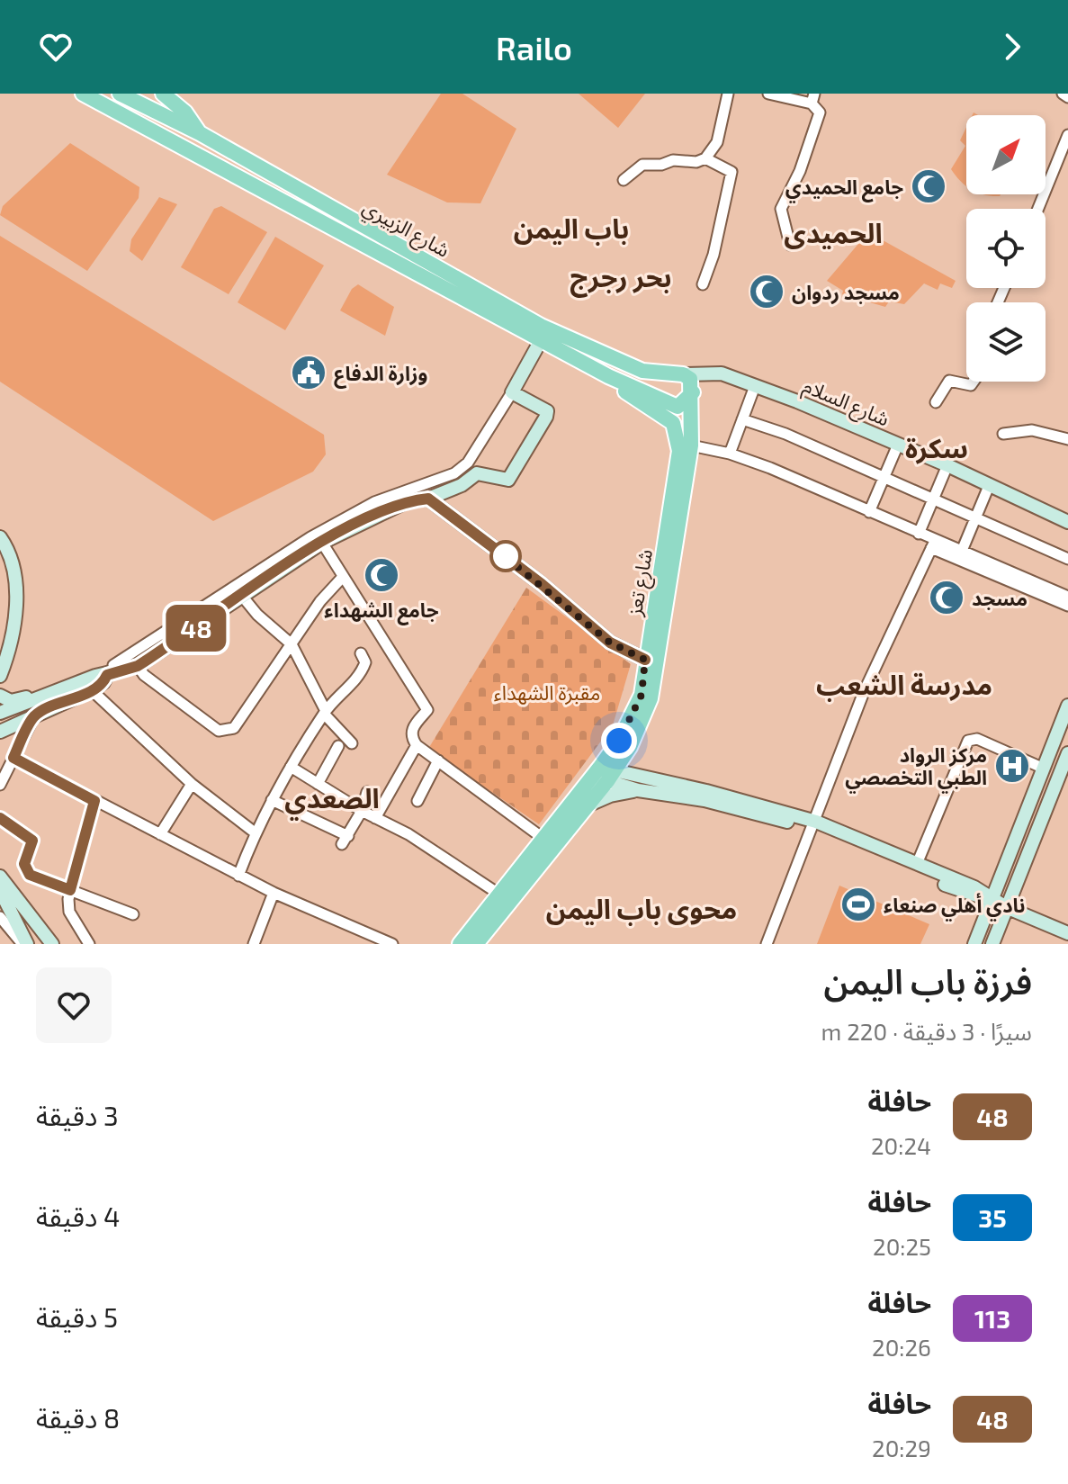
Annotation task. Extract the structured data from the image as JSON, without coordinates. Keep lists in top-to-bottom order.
{
  "streets": {
    "main road": ["شارع الزبيري", "شارع تعز"],
    "street": ["شارع السلام"]
  },
  "crossings": [
    ["شارع الزبيري", "شارع السلام"],
    ["شارع الزبيري", "شارع تعز"]
  ],
  "districts": [
    "باب اليمن",
    "الحميدى",
    "بحر رجرج",
    "سكرة",
    "مدرسة الشعب",
    "الصعدي",
    "محوى باب اليمن"
  ],
  "parks": ["مقبرة الشهداء"],
  "places": {
    "mosque": [
      "جامع الحميدي",
      "مسجد ردوان",
      "جامع الشهداء",
      "مسجد"
    ],
    "public building": ["وزارة الدفاع"],
    "hospital": ["مركز الرواد الطبي التخصصي"],
    "sports": ["نادي أهلي صنعاء"]
  },
  "lines": ["bus line 48"],
  "north": "top right",
  "page": {
    "header": "Railo",
    "on_map": "48",
    "heading": ["فرزة باب اليمن", "سيرًا · 3 دقيقة · 220 m"],
    "list": [
      {
        "mark": "48",
        "name": "حافلة",
        "note": "20:24",
        "value": "3 دقيقة"
      },
      {
        "mark": "35",
        "name": "حافلة",
        "note": "20:25",
        "value": "4 دقيقة"
      },
      {
        "mark": "113",
        "name": "حافلة",
        "note": "20:26",
        "value": "5 دقيقة"
      },
      {
        "mark": "48",
        "name": "حافلة",
        "note": "20:29",
        "value": "8 دقيقة"
      }
    ]
  }
}
